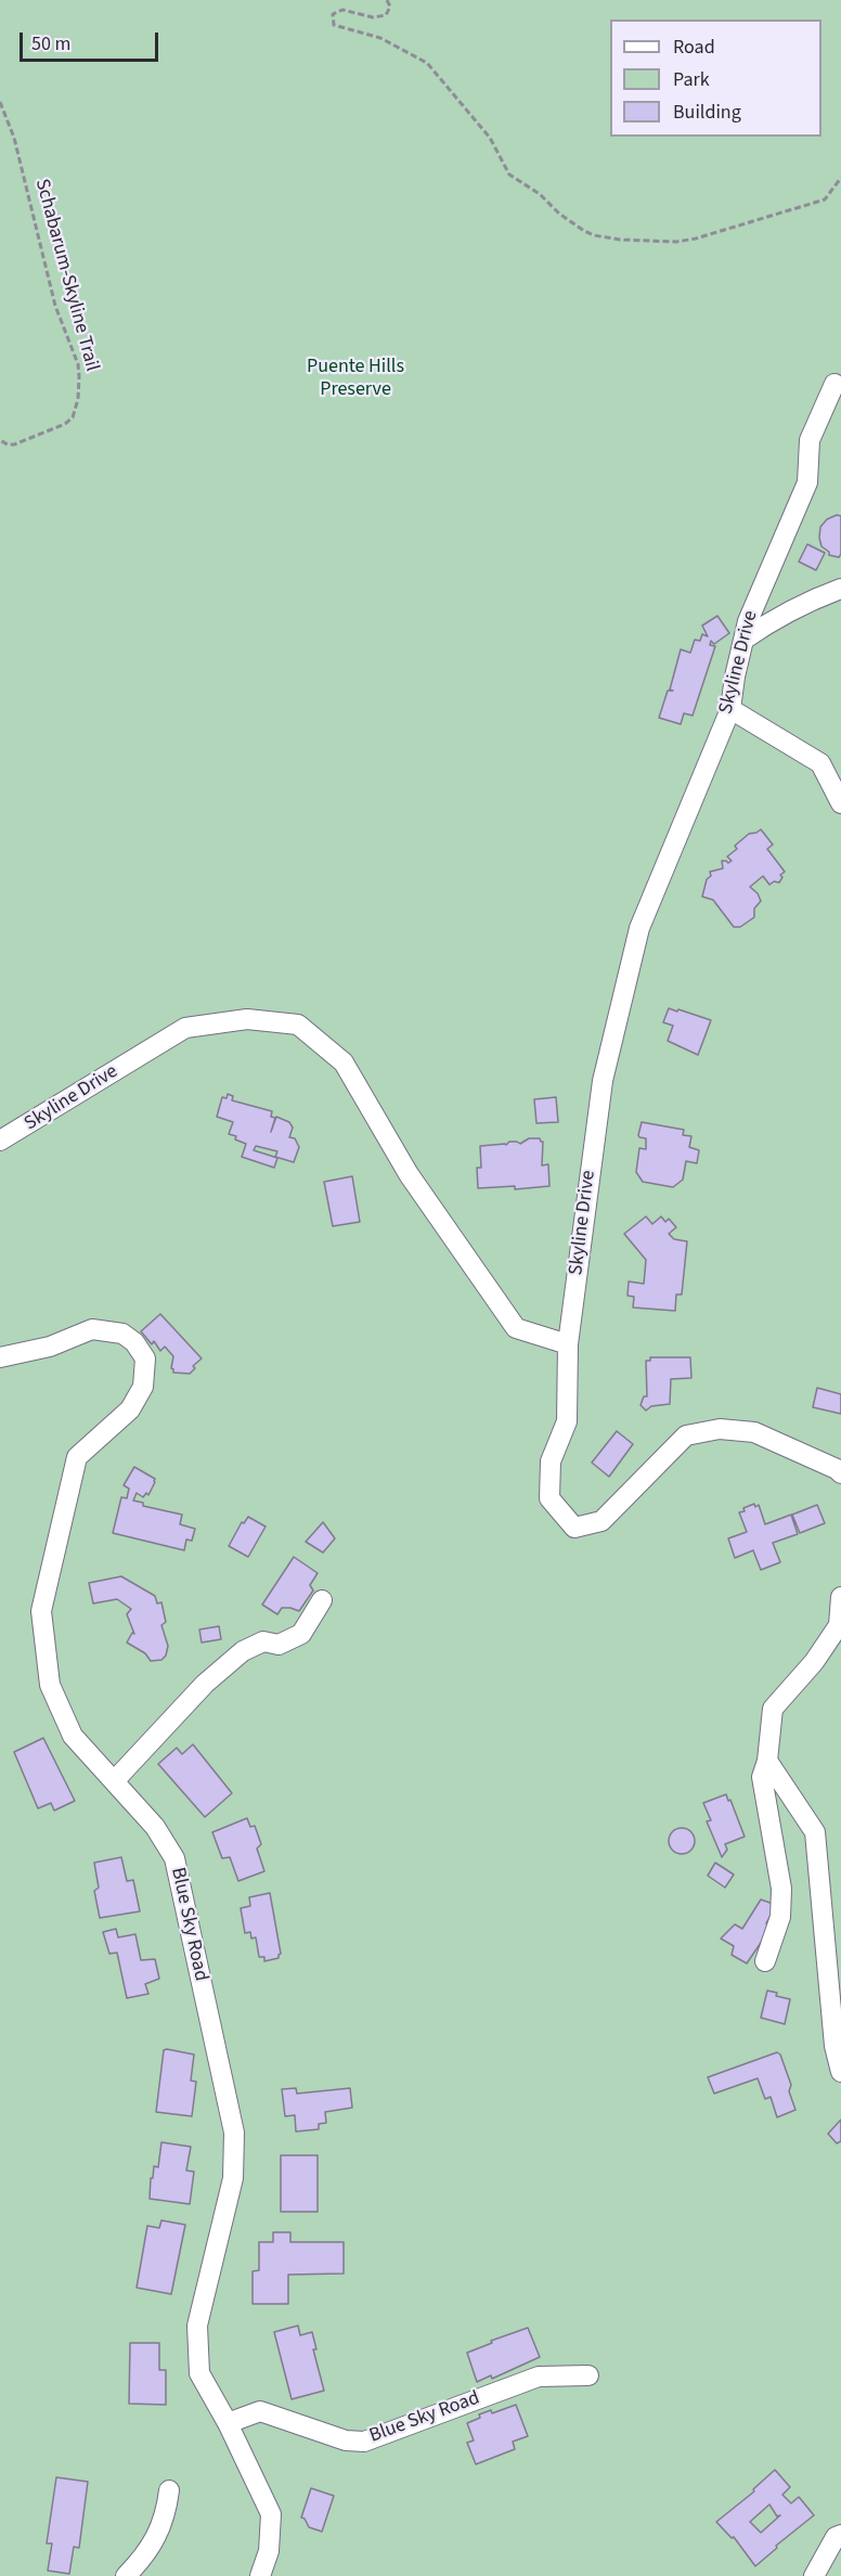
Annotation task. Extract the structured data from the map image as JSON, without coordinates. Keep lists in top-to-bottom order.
{
  "streets": {
    "street": ["Skyline Drive", "Blue Sky Road"],
    "path": ["Schabarum-Skyline Trail"]
  },
  "parks": ["Puente Hills Preserve"],
  "legend": ["Road", "Park", "Building"],
  "scale_bar": "50 m"
}
